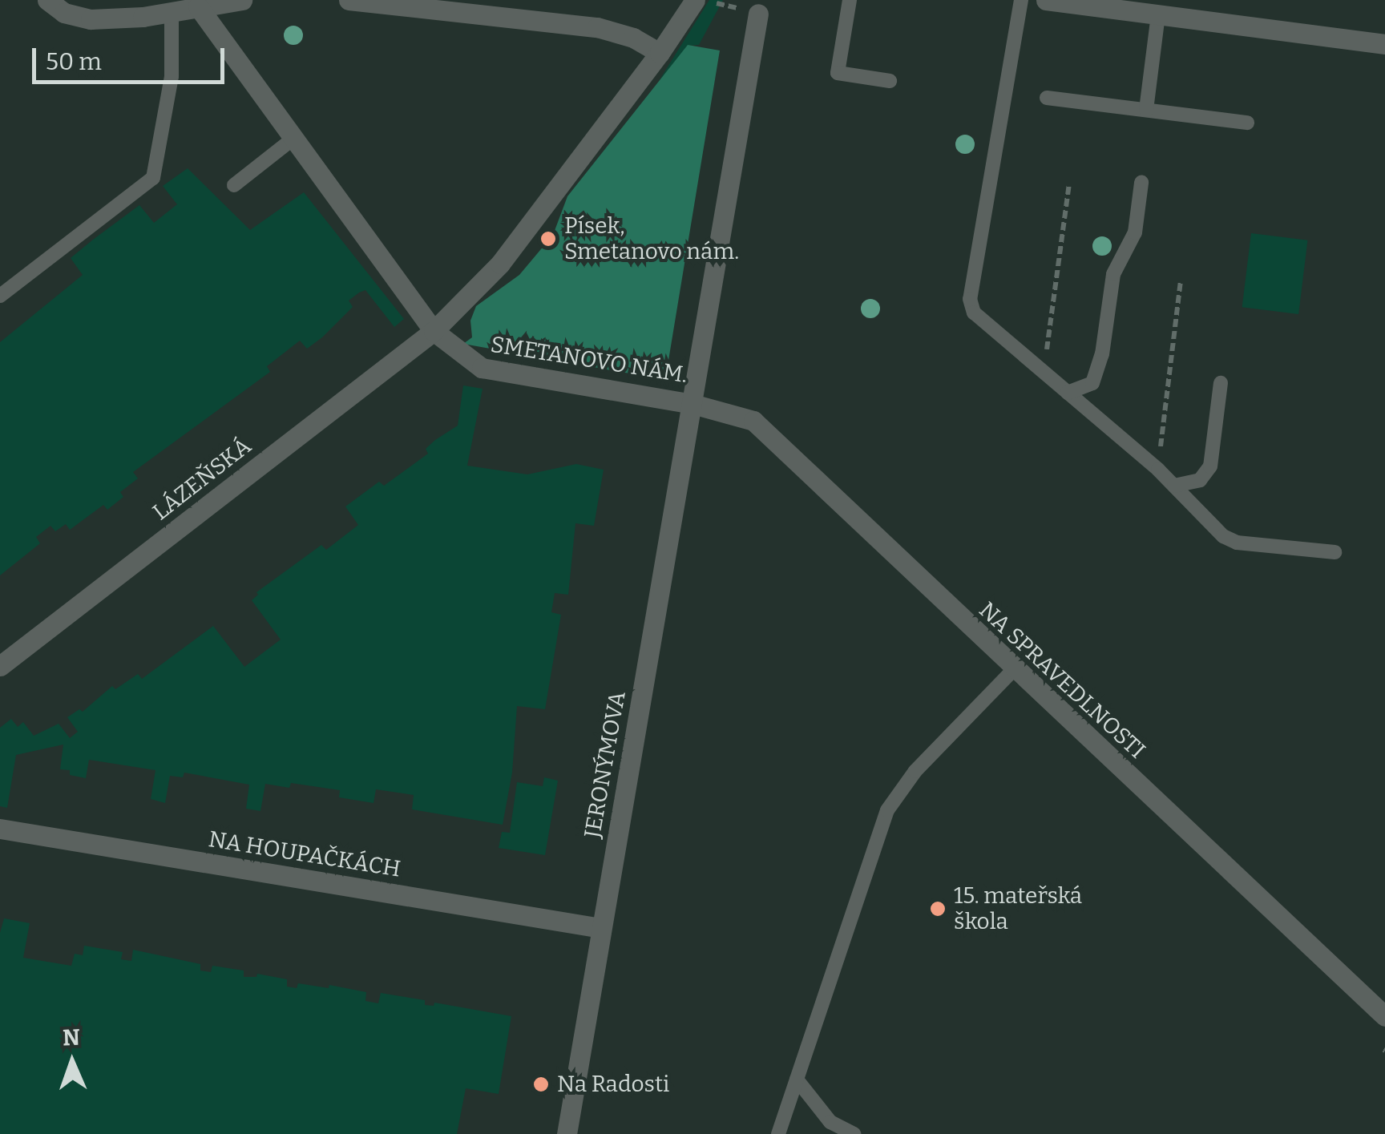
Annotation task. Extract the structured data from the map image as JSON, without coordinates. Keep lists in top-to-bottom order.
{
  "streets": {
    "street": [
      "SMETANOVO NÁM.",
      "LÁZEŇSKÁ",
      "NA SPRAVEDLNOSTI",
      "JERONÝMOVA",
      "NA HOUPAČKÁCH"
    ]
  },
  "crossings": [
    ["SMETANOVO NÁM.", "LÁZEŇSKÁ"],
    ["SMETANOVO NÁM.", "NA SPRAVEDLNOSTI"],
    ["SMETANOVO NÁM.", "JERONÝMOVA"],
    ["NA SPRAVEDLNOSTI", "JERONÝMOVA"],
    ["JERONÝMOVA", "NA HOUPAČKÁCH"]
  ],
  "places": ["Písek, Smetanovo nám.", "15. mateřská škola", "Na Radosti"],
  "scale_bar": "50 m",
  "north": "top"
}
